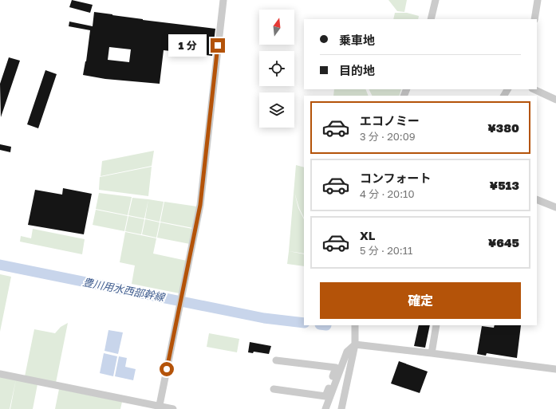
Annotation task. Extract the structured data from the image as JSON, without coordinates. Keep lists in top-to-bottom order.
{
  "water": ["豊川用水西部幹線"],
  "north": "top",
  "page": {
    "banner": ["乗車地", "目的地"],
    "bubble": "1 分",
    "list": [
      {
        "name": "エコノミー",
        "note": "3 分 · 20:09",
        "value": "¥380"
      },
      {
        "name": "コンフォート",
        "note": "4 分 · 20:10",
        "value": "¥513"
      },
      {
        "name": "XL",
        "note": "5 分 · 20:11",
        "value": "¥645"
      }
    ],
    "buttons": "確定"
  }
}
